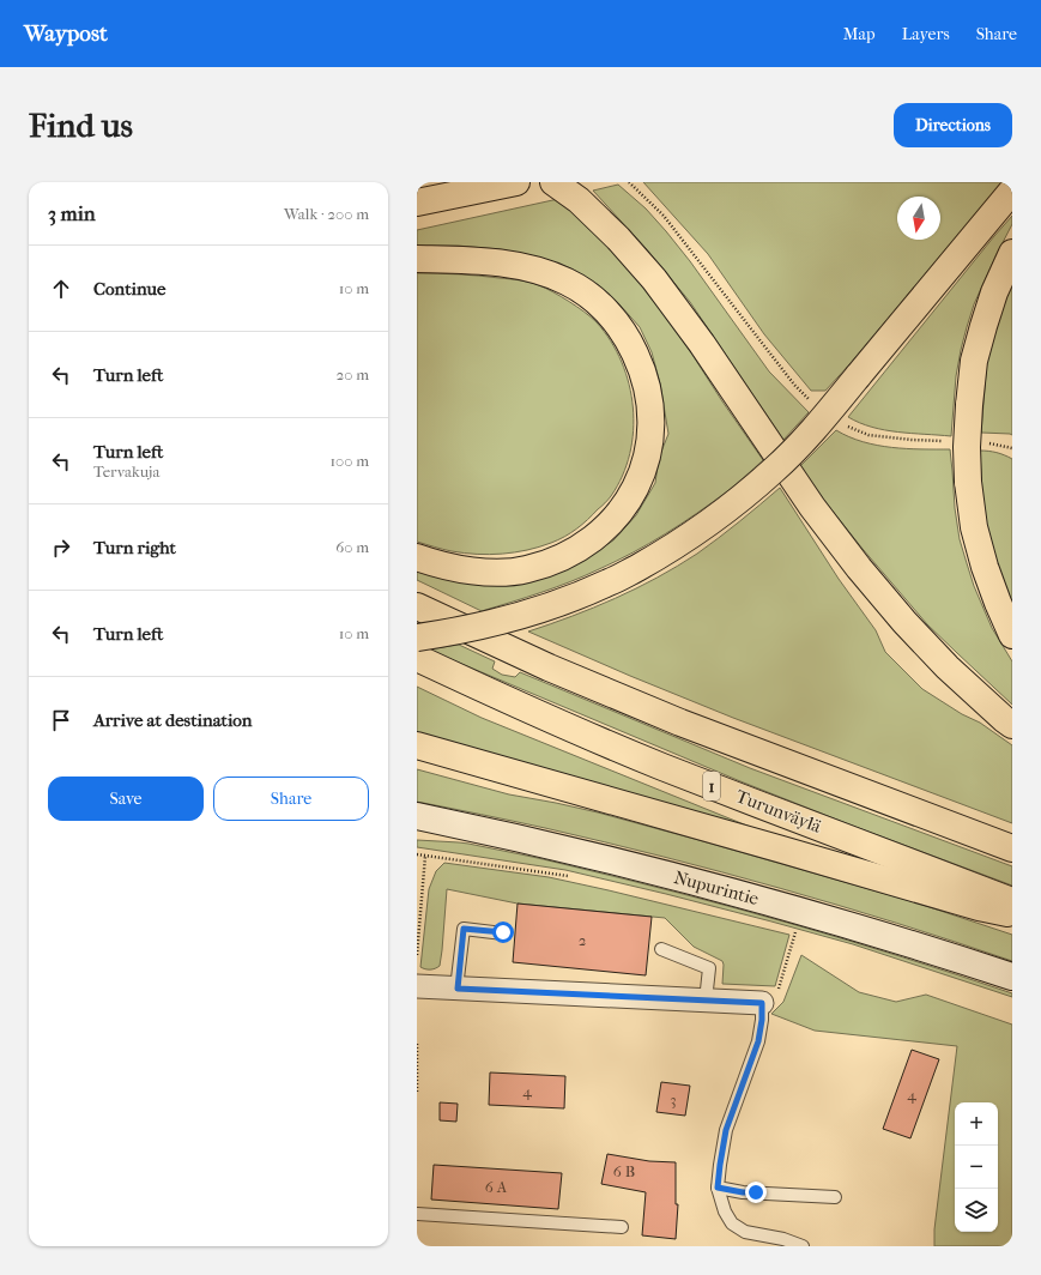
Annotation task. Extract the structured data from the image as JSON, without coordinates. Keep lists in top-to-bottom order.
{
  "streets": {
    "highway": ["1", "Turunväylä"],
    "main road": ["Nupurintie"]
  },
  "house_numbers": [
    "2",
    "4",
    "4",
    "3",
    "6 B",
    "6 A"
  ],
  "north": "bottom",
  "page": {
    "header": "Waypost",
    "nav": ["Map", "Layers", "Share"],
    "buttons": [
      "Directions",
      ["Save", "Share"]
    ],
    "title": "Find us",
    "heading": ["3 min", "Walk · 200 m"],
    "list": [
      ["Continue", "10 m"],
      ["Turn left", "20 m"],
      ["Turn left", "Tervakuja", "100 m"],
      ["Turn right", "60 m"],
      ["Turn left", "10 m"],
      "Arrive at destination"
    ],
    "map_buttons": ["+", "−"]
  }
}
